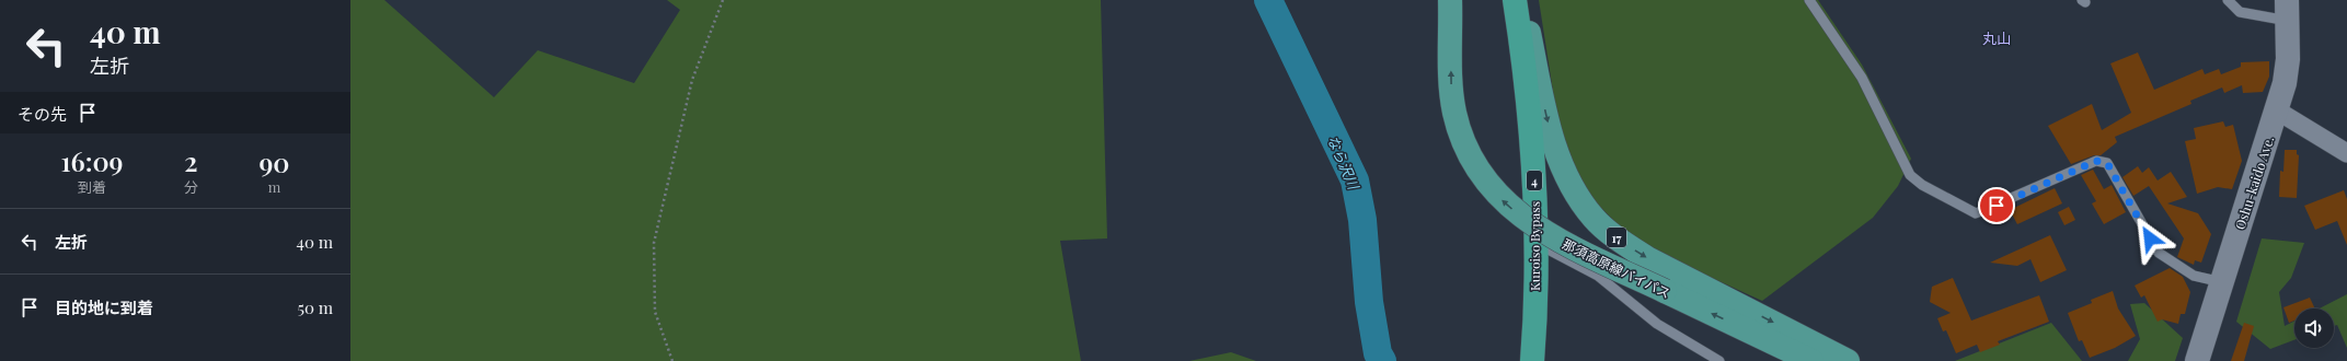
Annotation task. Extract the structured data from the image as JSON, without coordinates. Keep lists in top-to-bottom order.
{
  "streets": {
    "highway": ["4", "Kuroiso Bypass"],
    "main road": ["Oshu-kaido Ave.", "17", "那須高原線バイパス"]
  },
  "districts": ["丸山"],
  "water": ["なら沢川"],
  "page": {
    "turn": ["40 m", "左折"],
    "then": "その先",
    "eta": [
      "16:09",
      "到着",
      "2",
      "分",
      "90",
      "m"
    ],
    "list": [
      {
        "name": "左折",
        "value": "40 m"
      },
      {
        "name": "目的地に到着",
        "value": "50 m"
      }
    ]
  }
}
